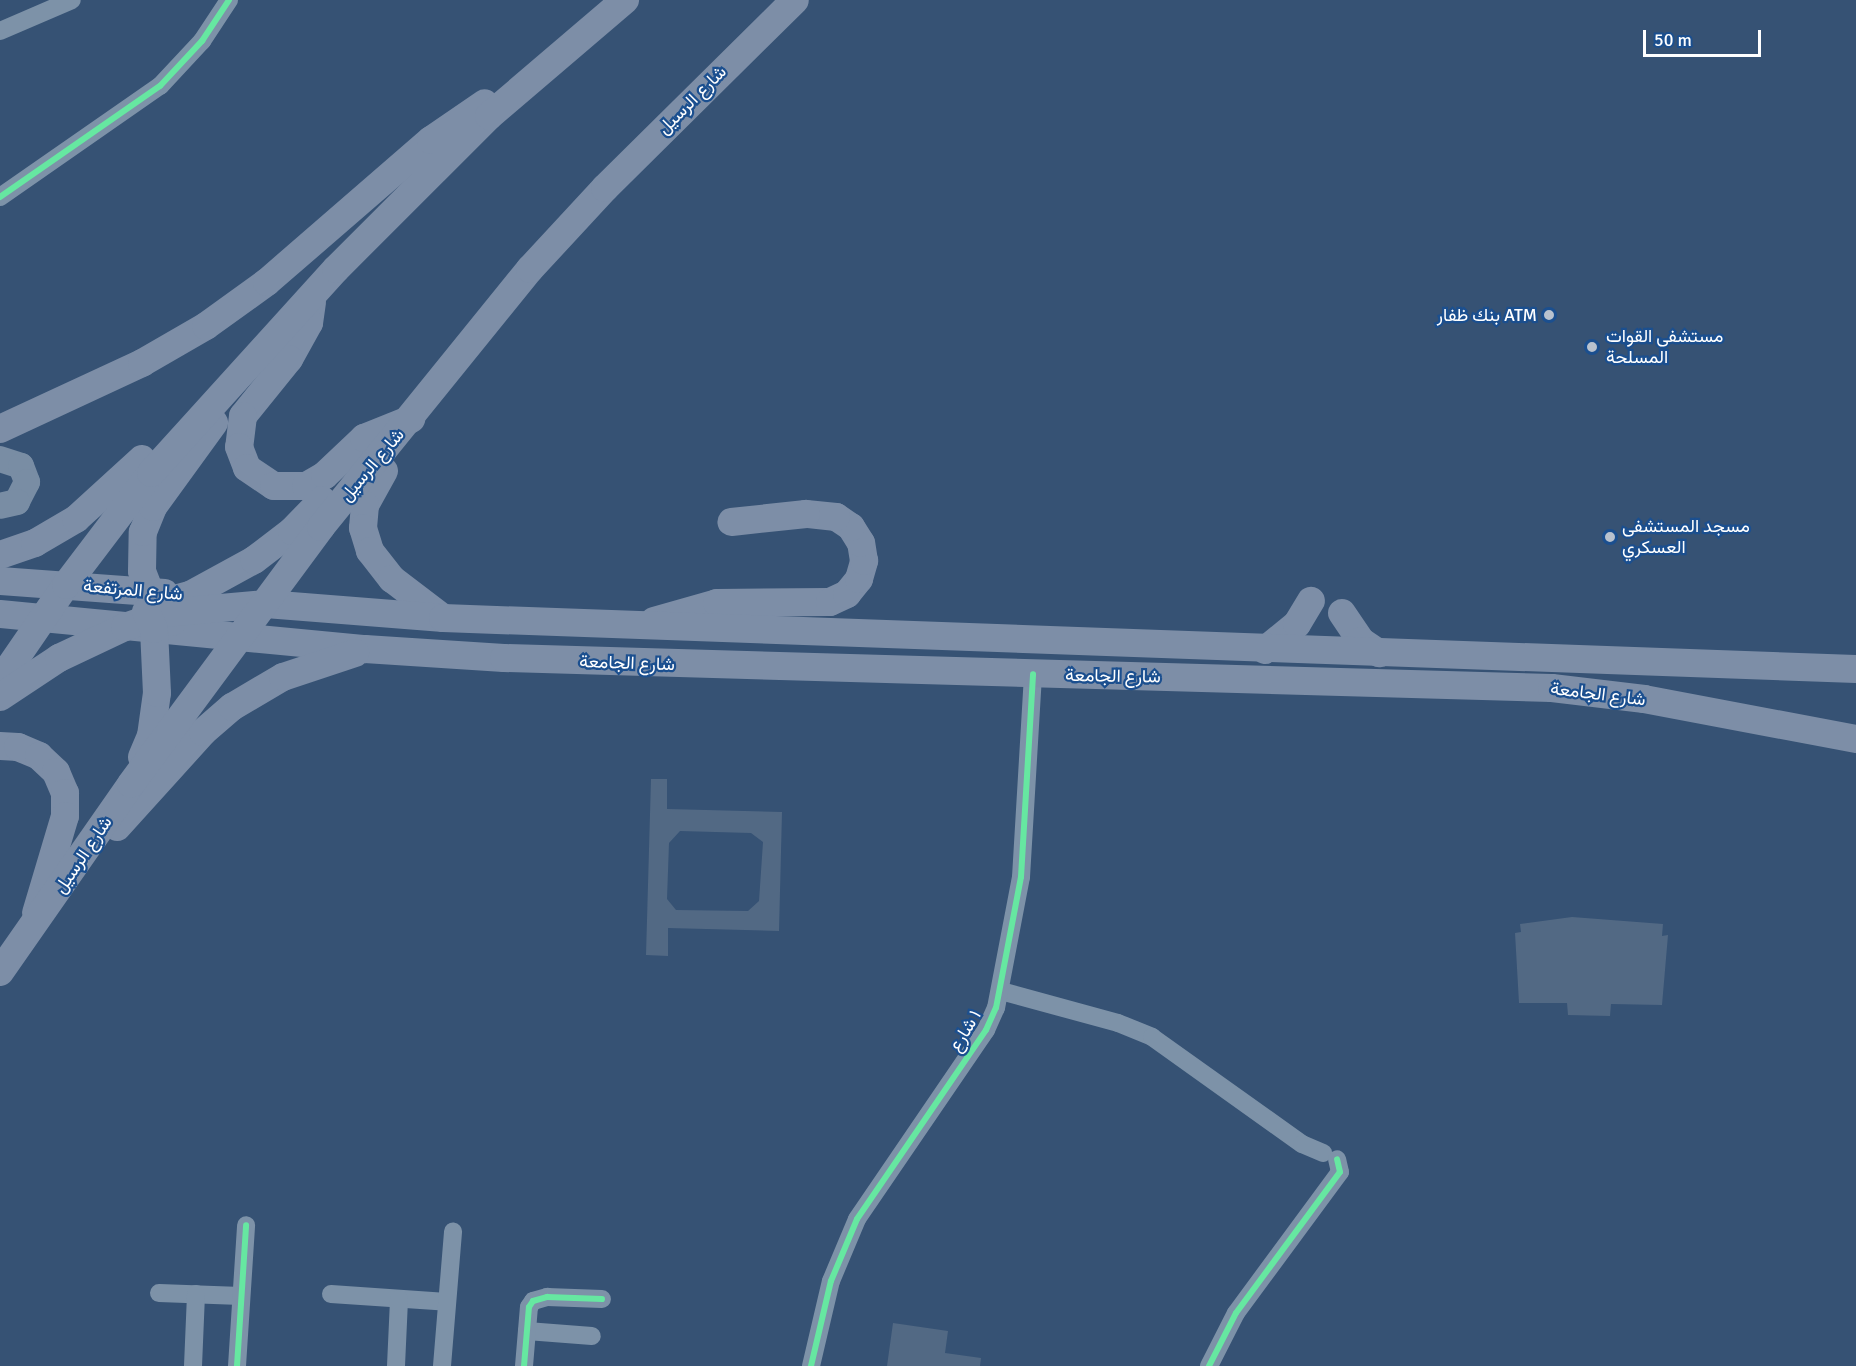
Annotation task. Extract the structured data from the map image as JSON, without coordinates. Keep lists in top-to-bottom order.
{
  "streets": {
    "main road": ["شارع الرسيل", "شارع المرتفعة", "شارع الجامعة"],
    "street": ["١ شارع"]
  },
  "crossings": [
    ["شارع الرسيل", "شارع المرتفعة"],
    ["شارع الرسيل", "شارع الجامعة"],
    ["شارع المرتفعة", "شارع الجامعة"],
    ["شارع الجامعة", "١ شارع"]
  ],
  "places": ["بنك ظفار ATM", "مستشفى القوات المسلحة", "مسجد المستشفى العسكري"],
  "scale_bar": "50 m"
}
